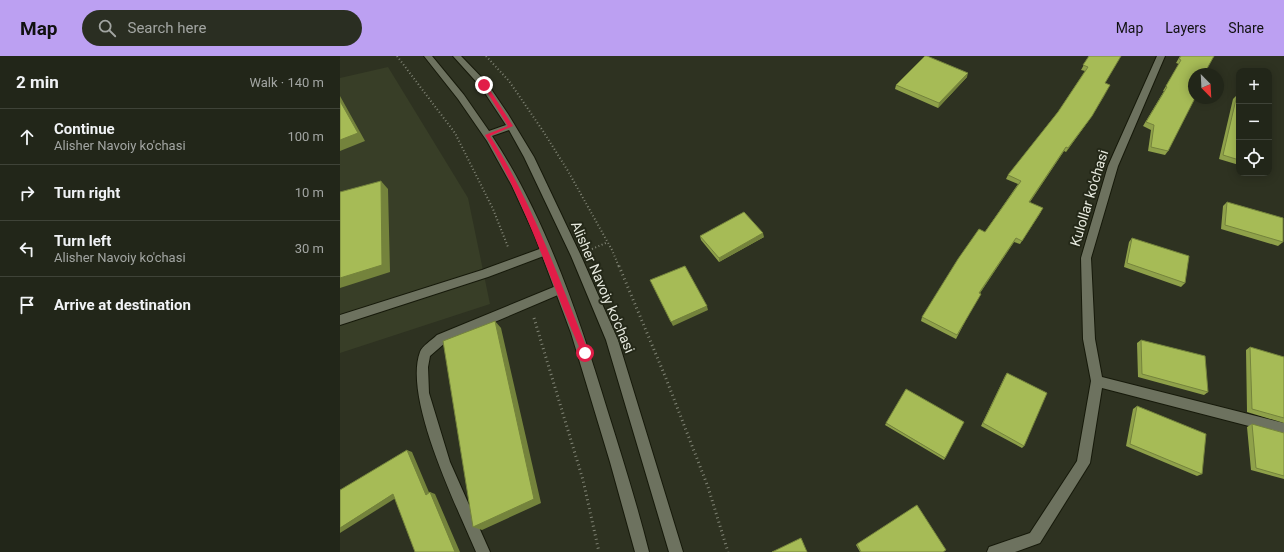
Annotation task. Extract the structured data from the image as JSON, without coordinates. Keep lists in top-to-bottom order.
{
  "streets": {
    "main road": ["Kulollar ko'chasi", "Alisher Navoiy ko'chasi"]
  },
  "north": "bottom right",
  "page": {
    "header": "Map",
    "search": "Search here",
    "nav": ["Map", "Layers", "Share"],
    "heading": ["2 min", "Walk · 140 m"],
    "map_buttons": ["+", "−"],
    "list": [
      ["Continue", "Alisher Navoiy ko'chasi", "100 m"],
      ["Turn right", "10 m"],
      ["Turn left", "Alisher Navoiy ko'chasi", "30 m"],
      "Arrive at destination"
    ]
  }
}
